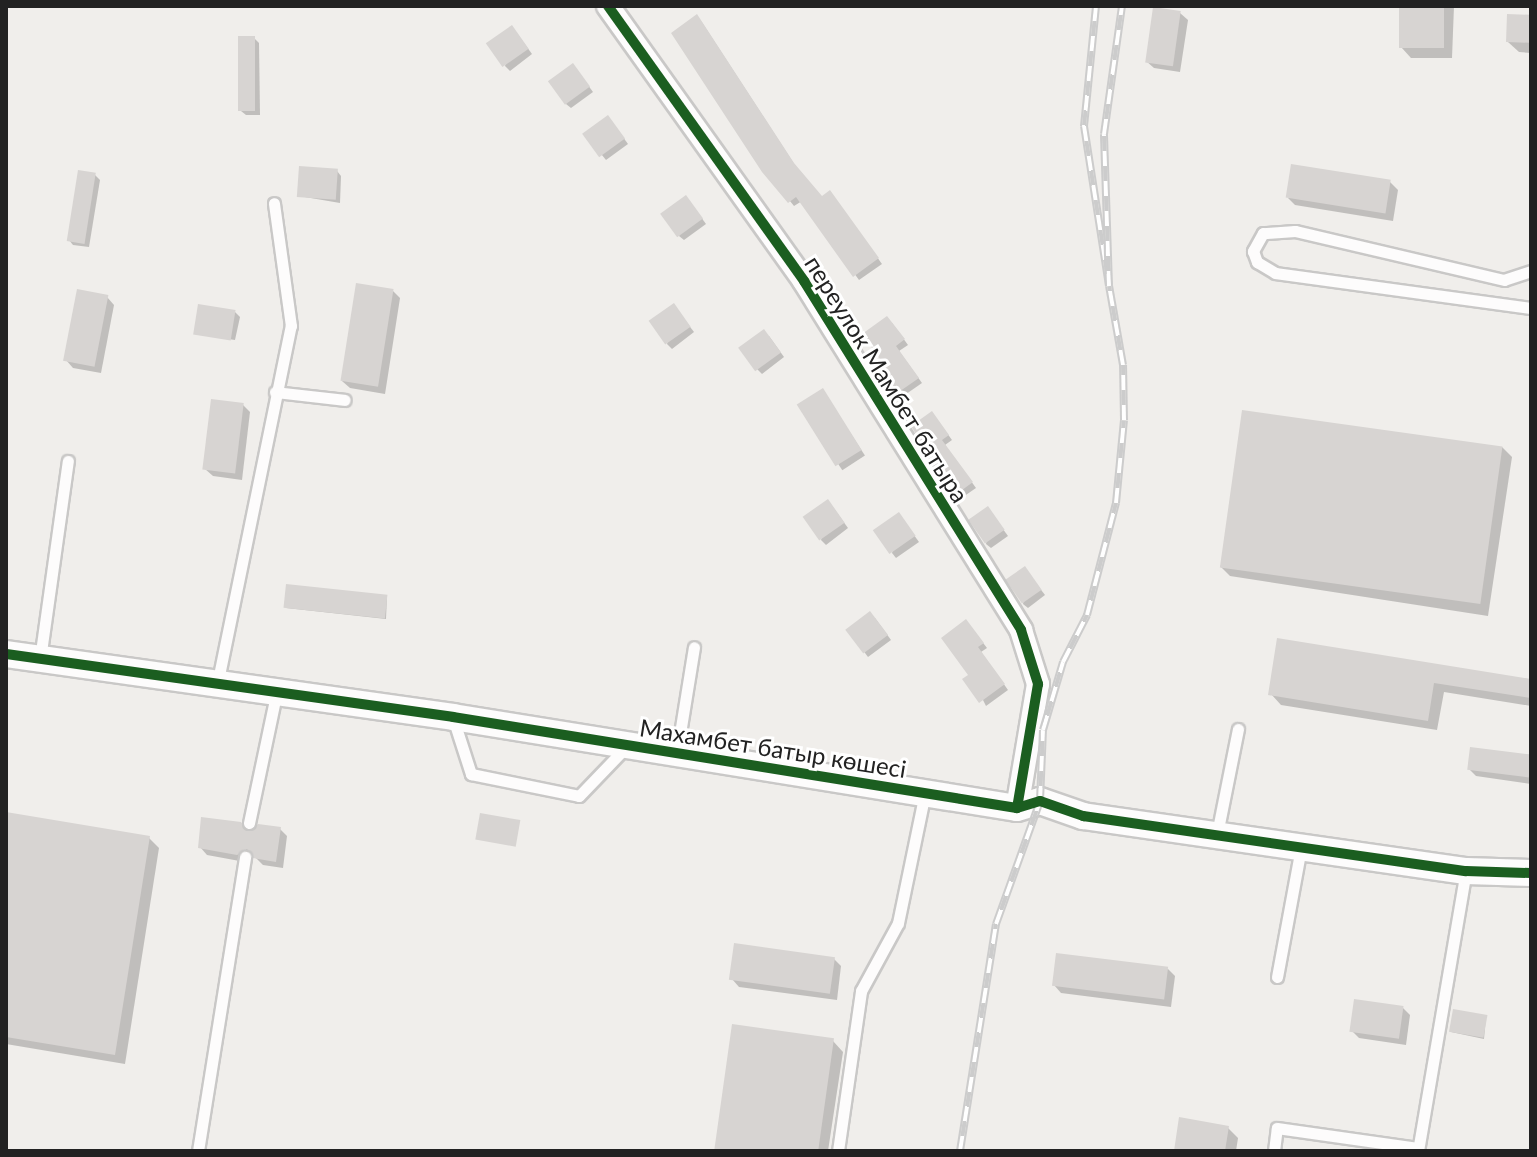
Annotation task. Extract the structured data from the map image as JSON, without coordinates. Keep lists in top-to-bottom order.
{
  "streets": {
    "street": ["переулок Мамбет батыра", "Махамбет батыр көшесі"]
  },
  "crossings": [
    ["переулок Мамбет батыра", "Махамбет батыр көшесі"]
  ]
}
